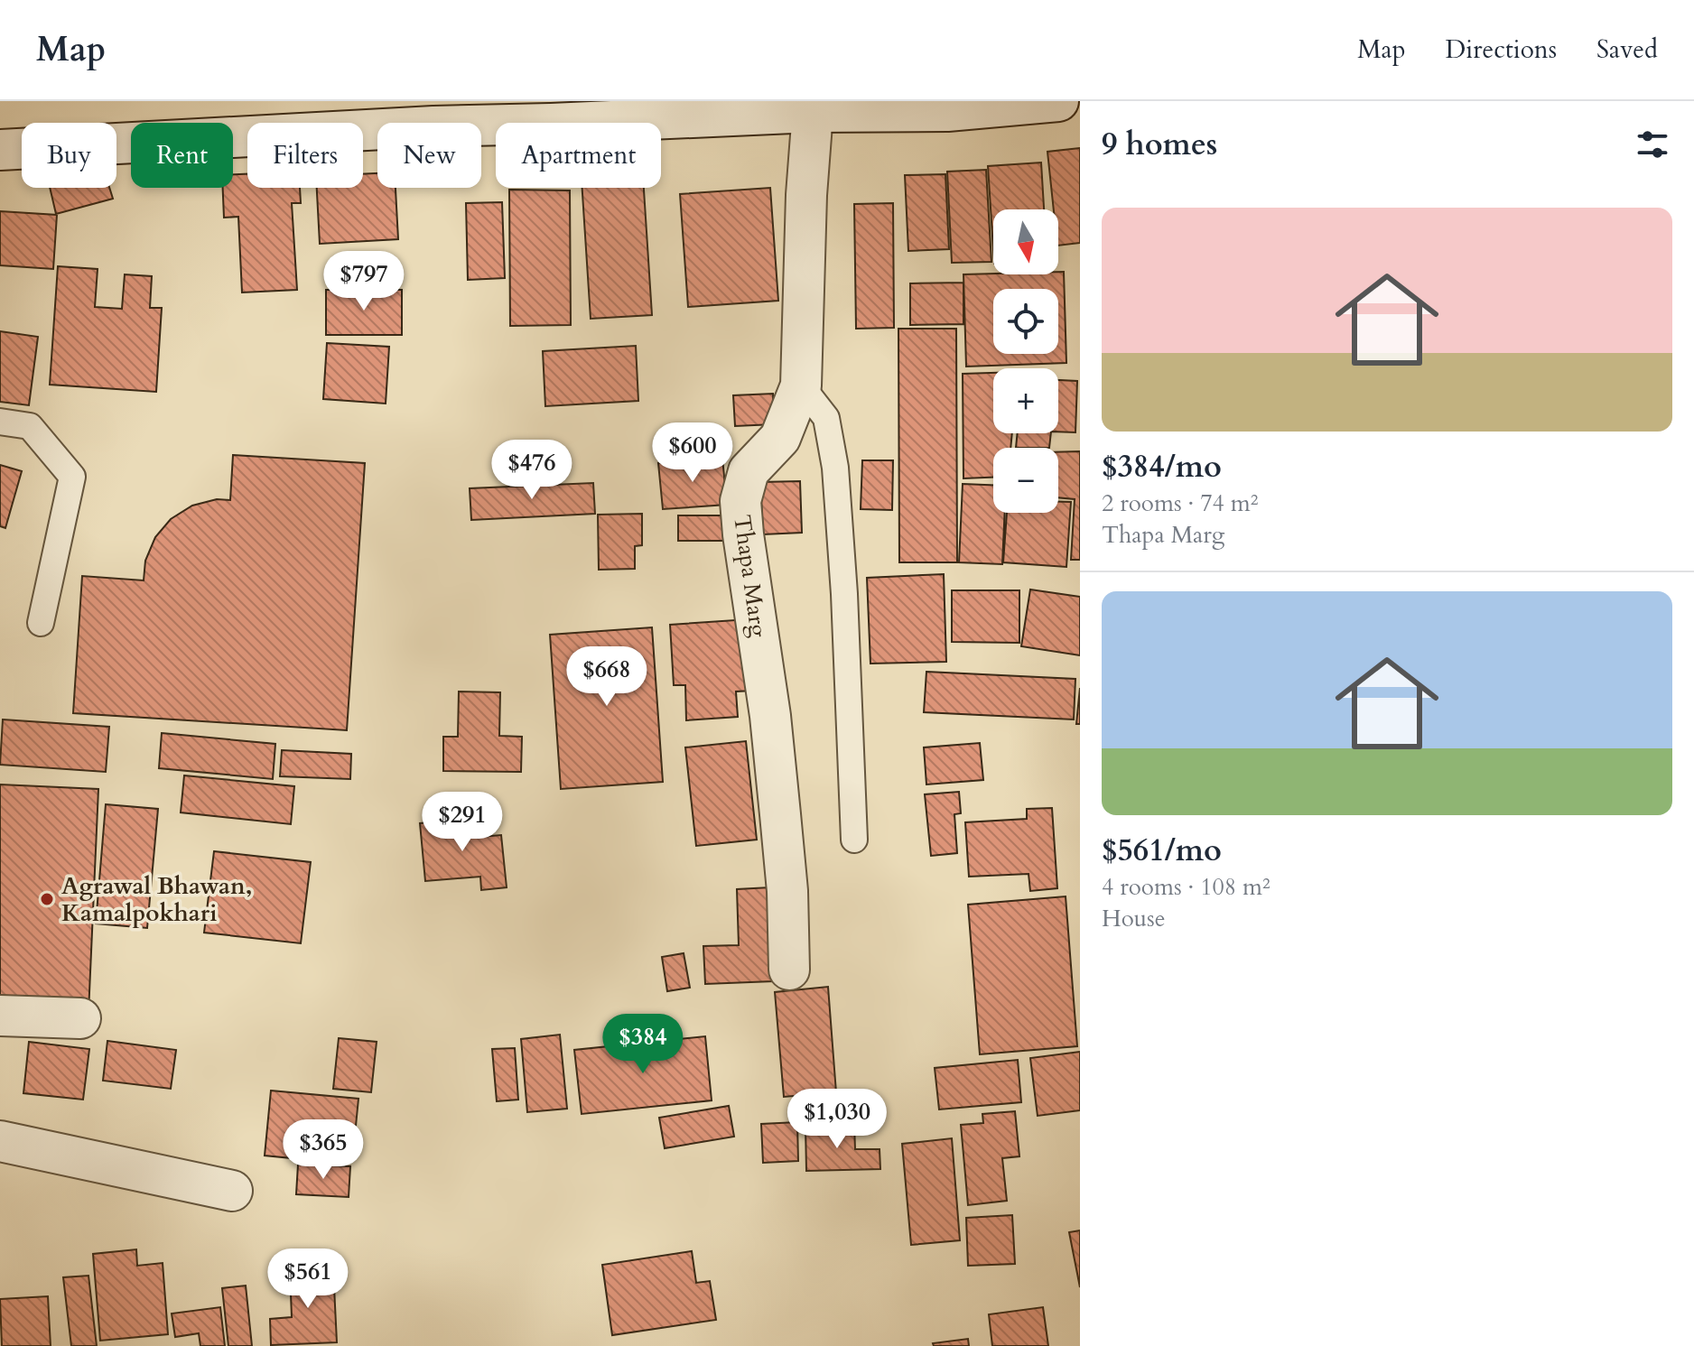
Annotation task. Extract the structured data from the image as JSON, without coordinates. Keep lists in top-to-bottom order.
{
  "streets": {
    "street": ["Thapa Marg"]
  },
  "places": ["Agrawal Bhawan, Kamalpokhari"],
  "north": "bottom",
  "page": {
    "header": "Map",
    "nav": ["Map", "Directions", "Saved"],
    "heading": "9 homes",
    "chip": [
      "Buy",
      "Rent",
      "Filters",
      "New",
      "Apartment"
    ],
    "list": [
      {
        "name": "$384/mo",
        "note": "2 rooms · 74 m² · Thapa Marg"
      },
      {
        "name": "$561/mo",
        "note": "4 rooms · 108 m² · House"
      }
    ],
    "map_buttons": ["+", "−"],
    "price": [
      "$797",
      "$600",
      "$476",
      "$668",
      "$291",
      "$384",
      "$1,030",
      "$365",
      "$561"
    ]
  }
}
